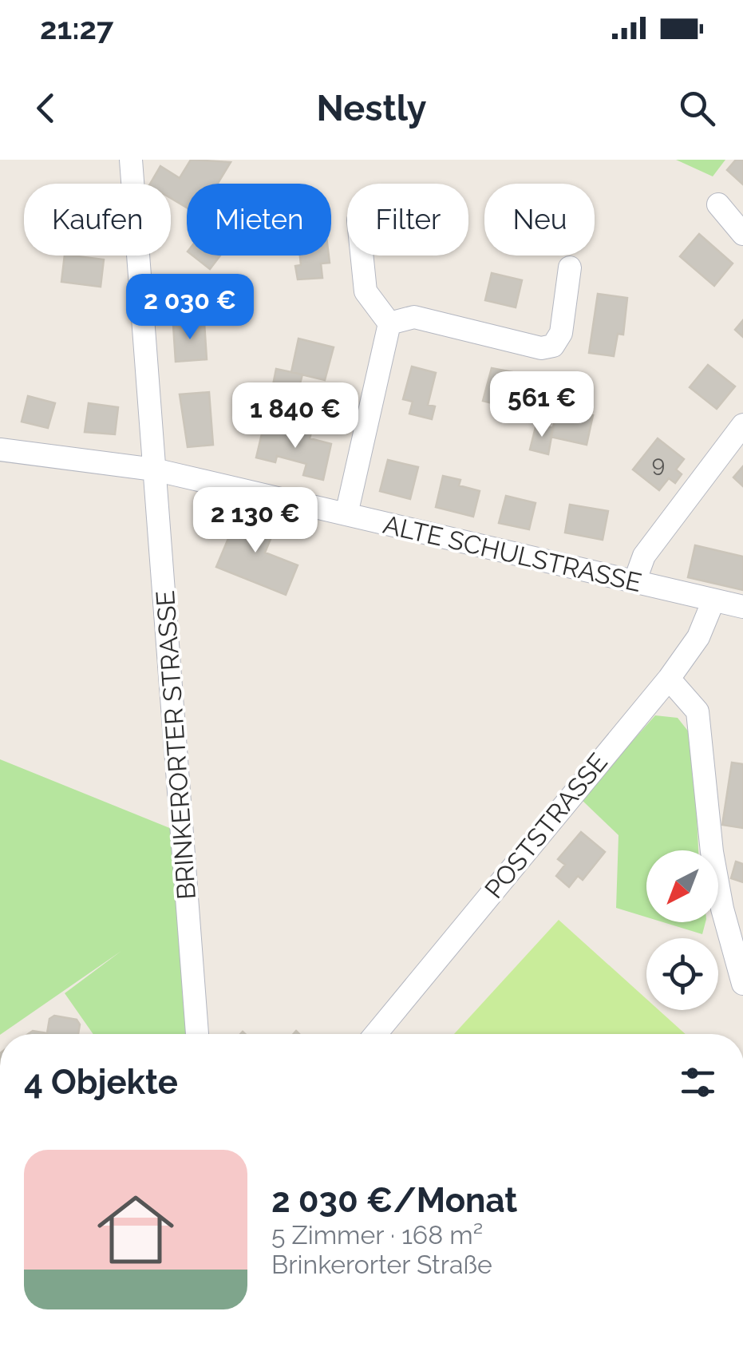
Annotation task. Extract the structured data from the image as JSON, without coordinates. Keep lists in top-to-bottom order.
{
  "streets": {
    "street": ["ALTE SCHULSTRASSE", "BRINKERORTER STRASSE", "POSTSTRASSE"]
  },
  "crossings": [
    ["ALTE SCHULSTRASSE", "BRINKERORTER STRASSE"],
    ["ALTE SCHULSTRASSE", "POSTSTRASSE"]
  ],
  "house_numbers": ["9"],
  "north": "bottom left",
  "page": {
    "status": "21:27",
    "header": "Nestly",
    "chip": [
      "Kaufen",
      "Mieten",
      "Filter",
      "Neu"
    ],
    "price": [
      "2 030 €",
      "561 €",
      "1 840 €",
      "2 130 €"
    ],
    "heading": "4 Objekte",
    "list": [
      {
        "name": "2 030 €/Monat",
        "note": "5 Zimmer · 168 m² · Brinkerorter Straße"
      }
    ]
  }
}
